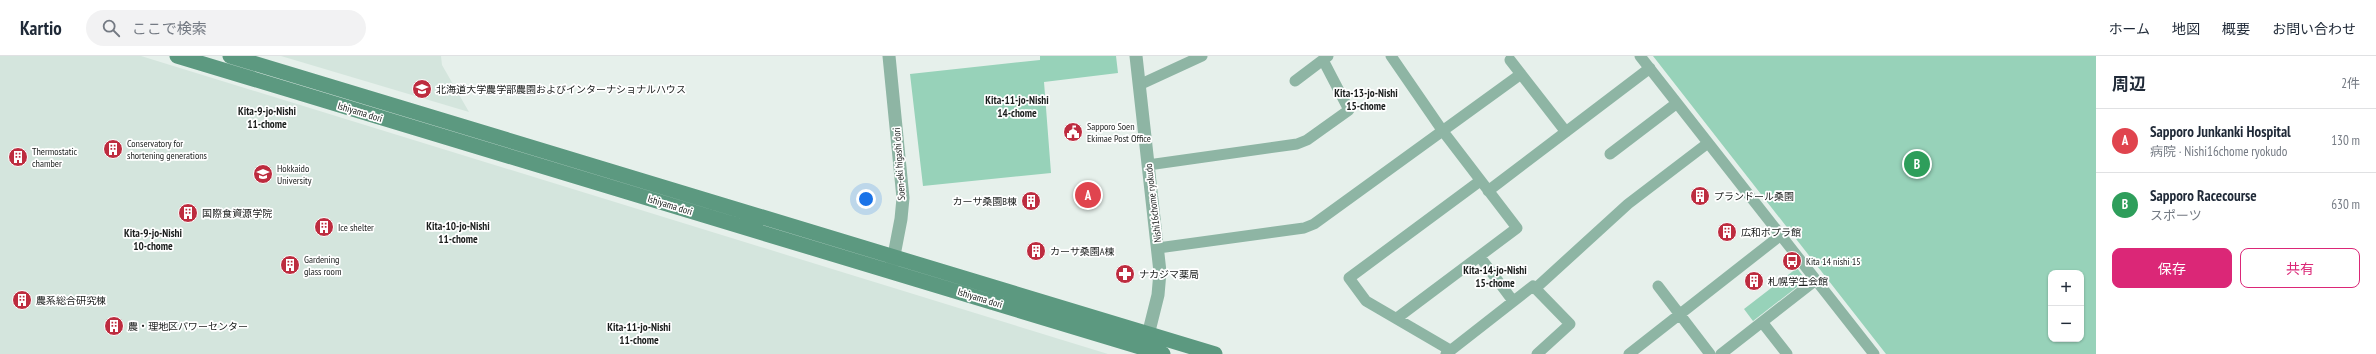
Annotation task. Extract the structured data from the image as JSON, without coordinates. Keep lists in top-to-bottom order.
{
  "streets": {
    "main road": ["Ishiyama dori"],
    "street": ["Soen-eki higashi dori", "Nishi16chome ryokudo"]
  },
  "crossings": [
    ["Ishiyama dori", "Soen-eki higashi dori"],
    ["Ishiyama dori", "Nishi16chome ryokudo"]
  ],
  "districts": [
    "Kita-13-jo-Nishi 15-chome",
    "Kita-11-jo-Nishi 14-chome",
    "Kita-9-jo-Nishi 11-chome",
    "Kita-10-jo-Nishi 11-chome",
    "Kita-9-jo-Nishi 10-chome",
    "Kita-14-jo-Nishi 15-chome",
    "Kita-11-jo-Nishi 11-chome"
  ],
  "places": {
    "school or university": ["北海道大学農学部農園およびインターナショナルハウス", "Hokkaido University"],
    "public building": ["Sapporo Soen Ekimae Post Office"],
    "building": [
      "Conservatory for shortening generations",
      "Thermostatic chamber",
      "プランドール桑園",
      "カーサ桑園B棟",
      "国際食資源学院",
      "Ice shelter",
      "広和ポプラ館",
      "カーサ桑園A棟",
      "Gardening glass room",
      "札幌学生会館",
      "農系総合研究棟",
      "農・理地区パワーセンター"
    ],
    "bus stop": ["Kita 14 nishi 15"],
    "pharmacy": ["ナカジマ薬局"]
  },
  "page": {
    "header": "Kartio",
    "search": "ここで検索",
    "nav": [
      "ホーム",
      "地図",
      "概要",
      "お問い合わせ"
    ],
    "heading": ["周辺", "2件"],
    "list": [
      {
        "mark": "A",
        "name": "Sapporo Junkanki Hospital",
        "note": "病院 · Nishi16chome ryokudo",
        "value": "130 m"
      },
      {
        "mark": "B",
        "name": "Sapporo Racecourse",
        "note": "スポーツ",
        "value": "630 m"
      }
    ],
    "pins": ["B", "A"],
    "buttons": ["保存", "共有"],
    "map_buttons": ["+", "−"]
  }
}
